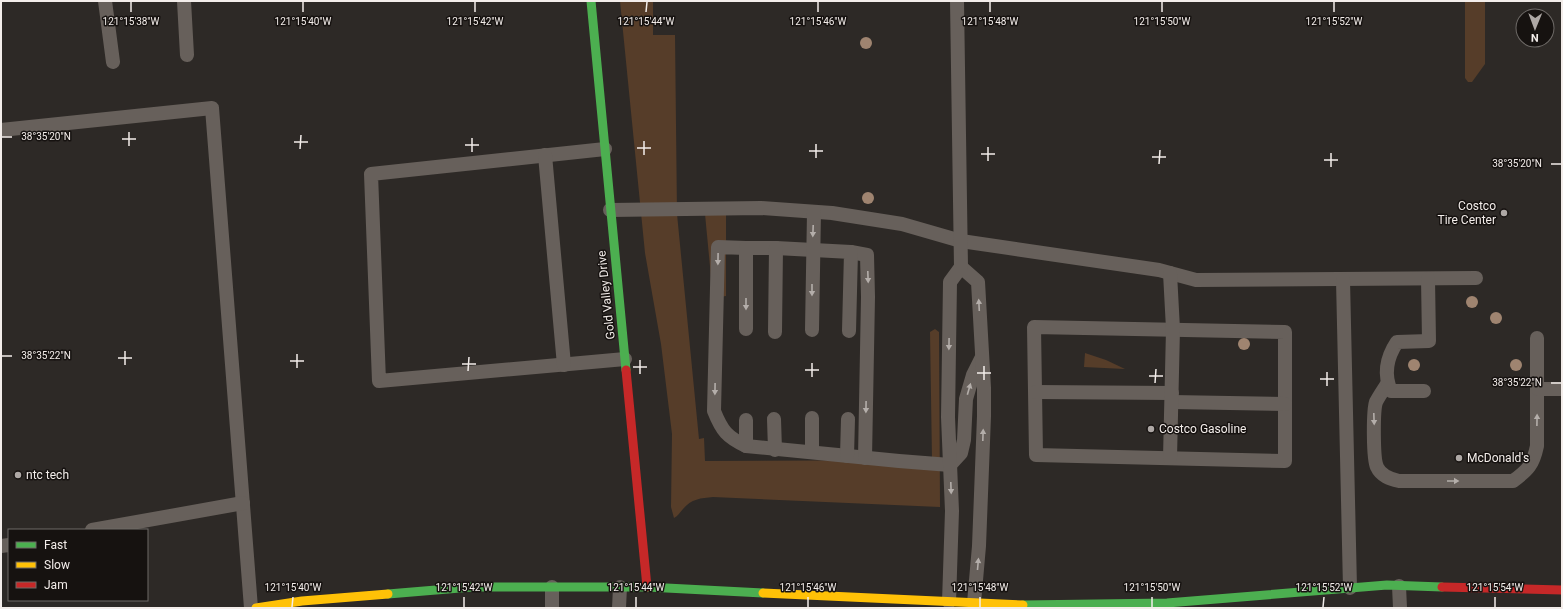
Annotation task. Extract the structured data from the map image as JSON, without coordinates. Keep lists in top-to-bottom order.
{
  "streets": {
    "main road": ["Gold Valley Drive"]
  },
  "places": [
    "Costco Tire Center",
    "Costco Gasoline",
    "McDonald's",
    "ntc tech"
  ],
  "legend": ["Fast", "Slow", "Jam"],
  "north": "bottom",
  "coordinates": [
    "121°15'38\"W",
    "121°15'40\"W",
    "121°15'42\"W",
    "121°15'44\"W",
    "121°15'46\"W",
    "121°15'48\"W",
    "121°15'50\"W",
    "121°15'52\"W",
    "38°35'20\"N",
    "38°35'22\"N",
    "121°15'54\"W"
  ]
}
